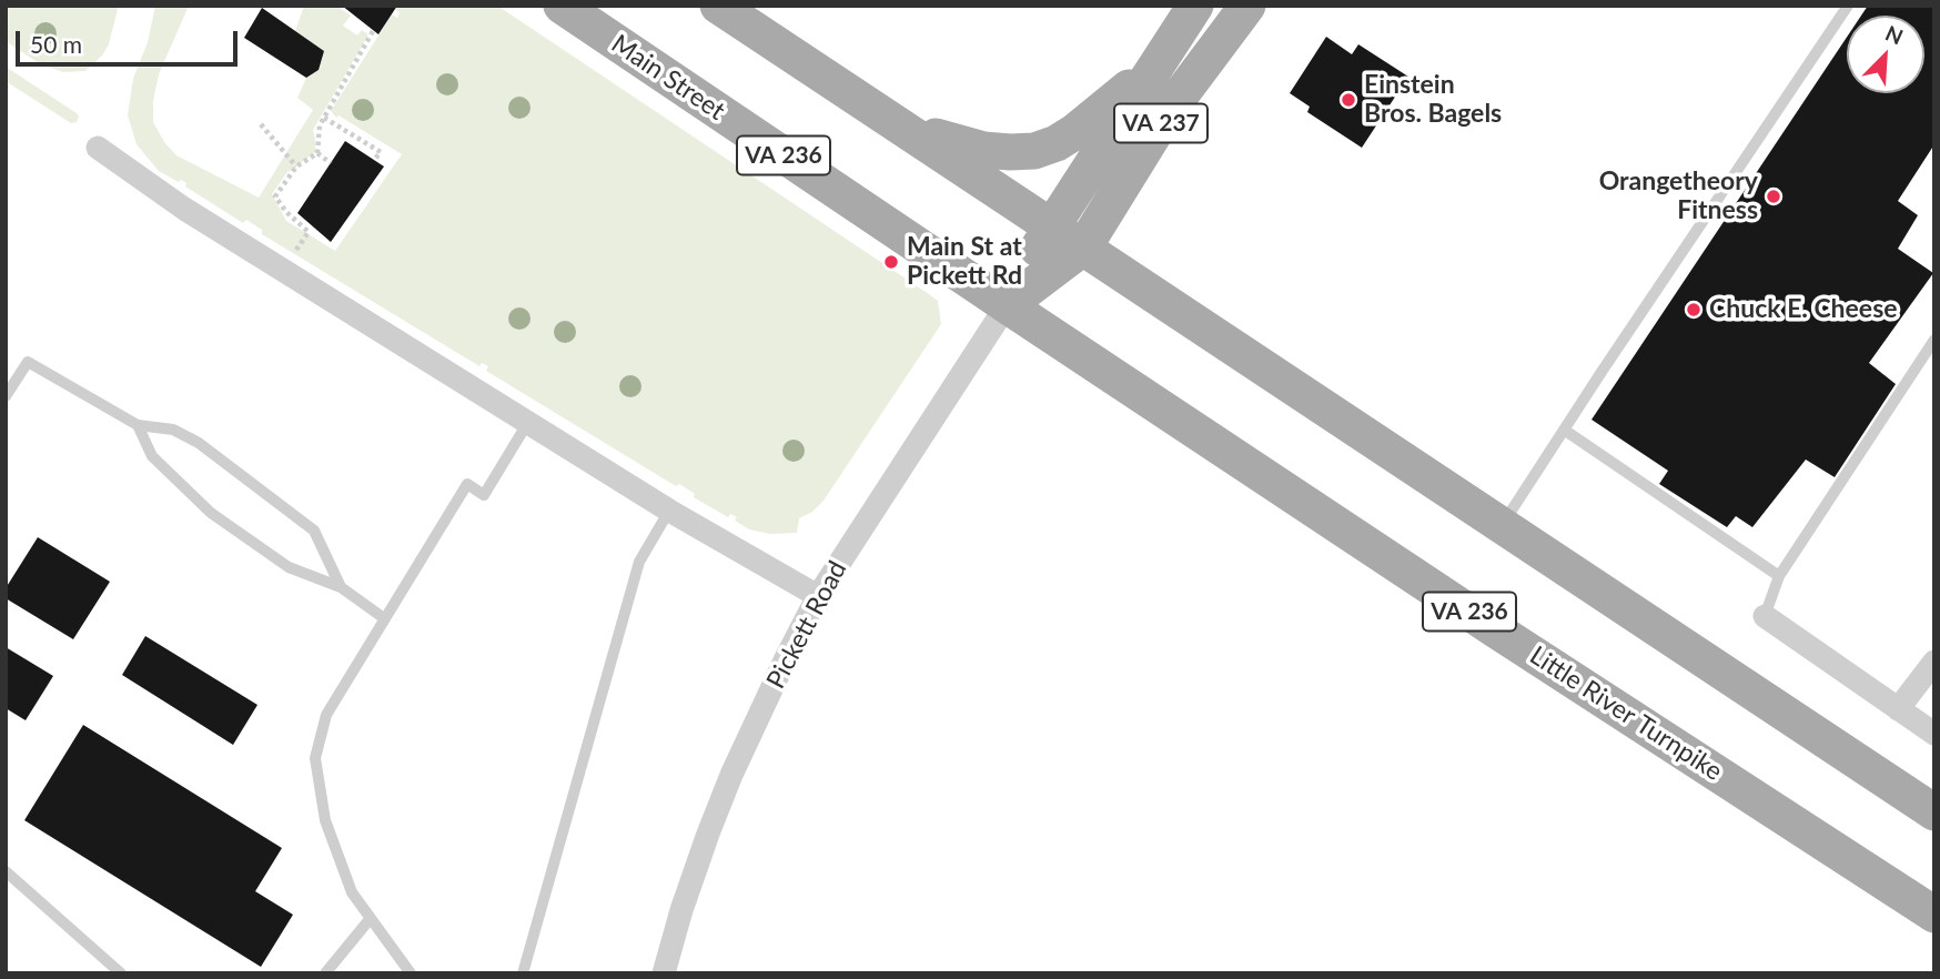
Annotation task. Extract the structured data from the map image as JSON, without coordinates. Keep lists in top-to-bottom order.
{
  "streets": {
    "main road": [
      "Main Street",
      "VA 237",
      "VA 236",
      "Pickett Road",
      "Little River Turnpike"
    ]
  },
  "crossings": [
    ["Main Street", "Pickett Road"],
    ["Main Street", "Little River Turnpike"],
    ["Pickett Road", "Little River Turnpike"]
  ],
  "places": [
    "Einstein Bros. Bagels",
    "Orangetheory Fitness",
    "Main St at Pickett Rd",
    "Chuck E. Cheese"
  ],
  "scale_bar": "50 m",
  "north": "top right"
}
